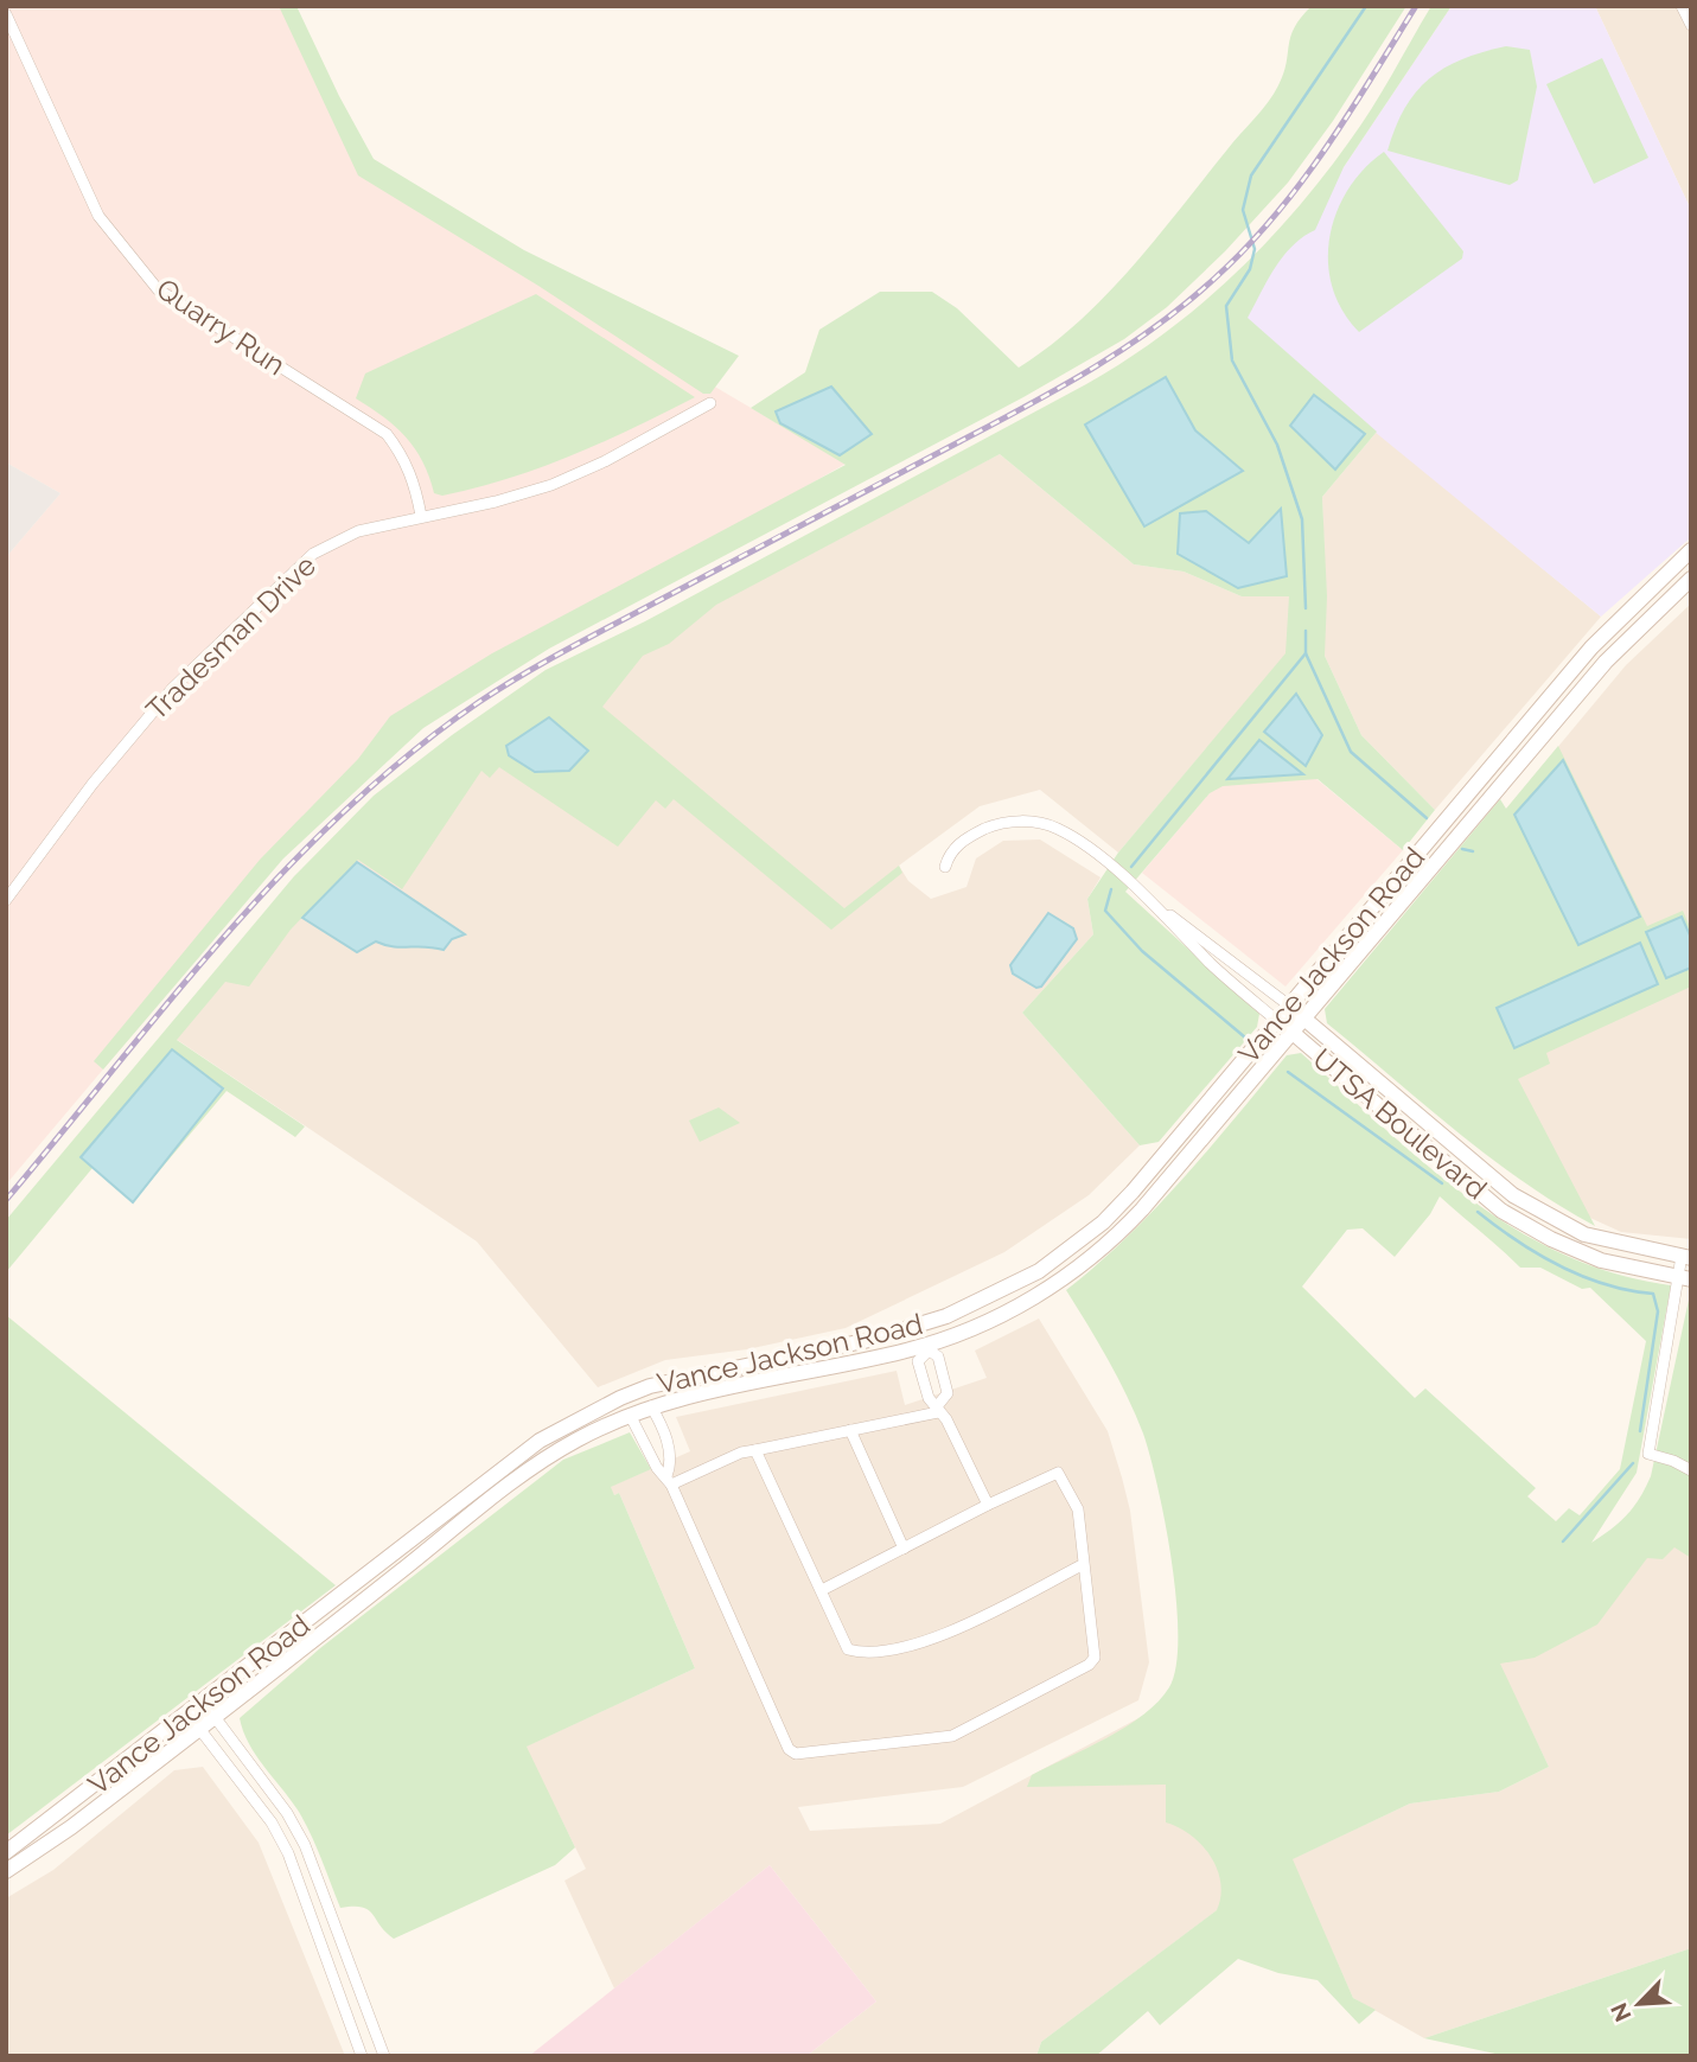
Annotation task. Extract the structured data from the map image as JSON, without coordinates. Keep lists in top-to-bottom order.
{
  "streets": {
    "main road": ["Vance Jackson Road", "UTSA Boulevard"],
    "street": ["Quarry Run", "Tradesman Drive"]
  },
  "crossings": [
    ["Quarry Run", "Tradesman Drive"],
    ["Vance Jackson Road", "UTSA Boulevard"]
  ],
  "north": "bottom left"
}
